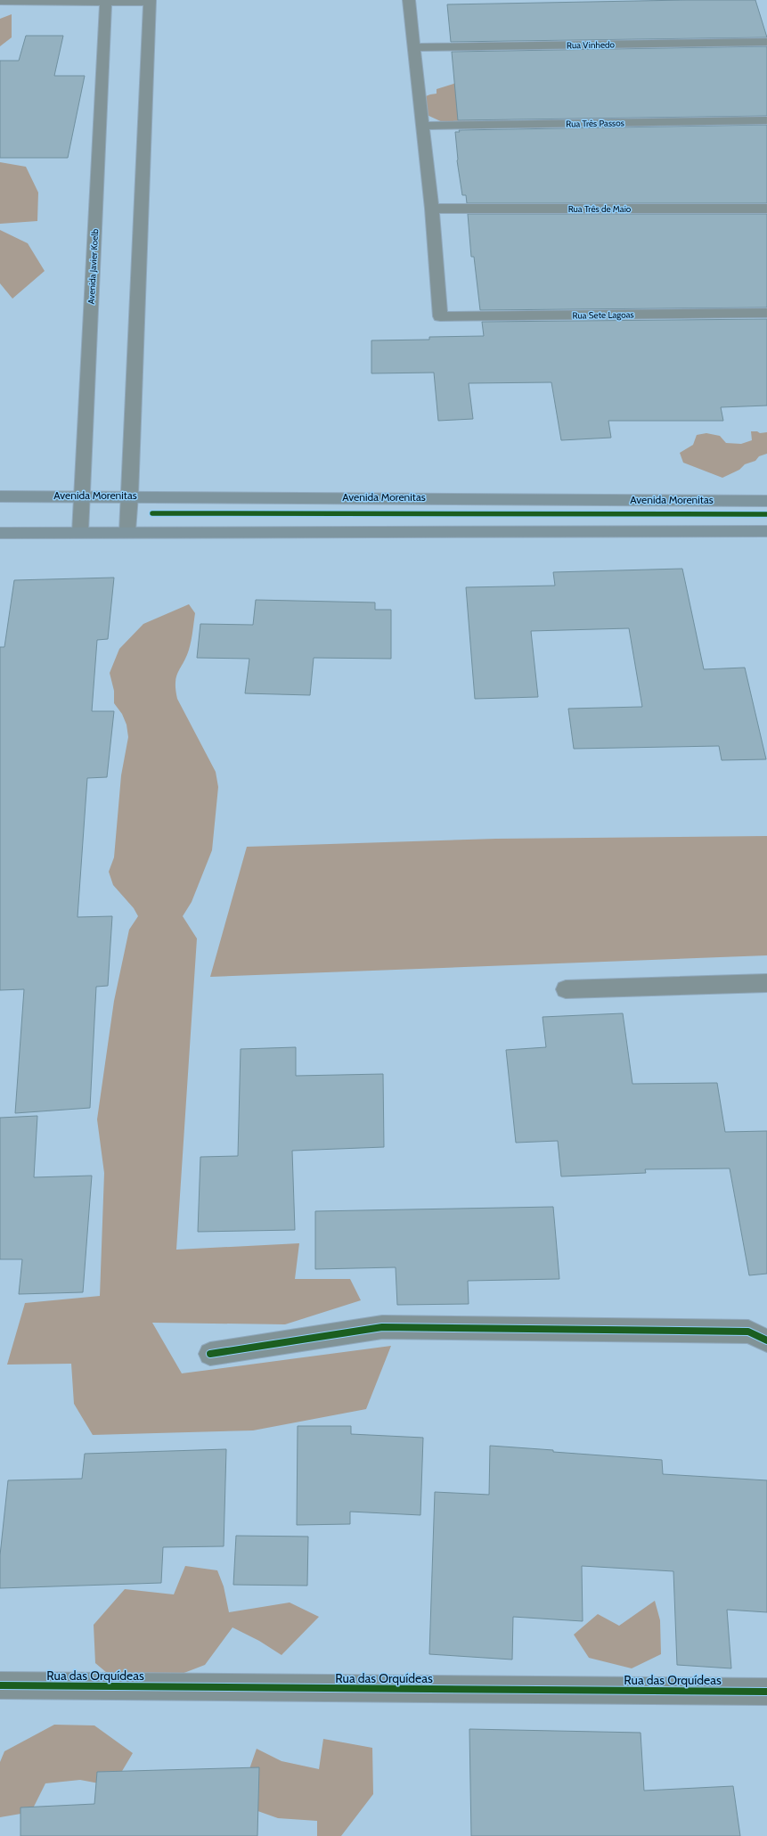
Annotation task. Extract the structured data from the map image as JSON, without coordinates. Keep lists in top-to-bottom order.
{
  "streets": {
    "main road": ["Avenida Morenitas"],
    "street": [
      "Rua Vinhedo",
      "Rua Três Passos",
      "Rua Três de Maio",
      "Avenida Javier Koelb",
      "Rua Sete Lagoas",
      "Rua das Orquídeas"
    ]
  },
  "crossings": [
    ["Rua Três de Maio", "Rua Sete Lagoas"],
    ["Avenida Javier Koelb", "Avenida Morenitas"]
  ]
}
